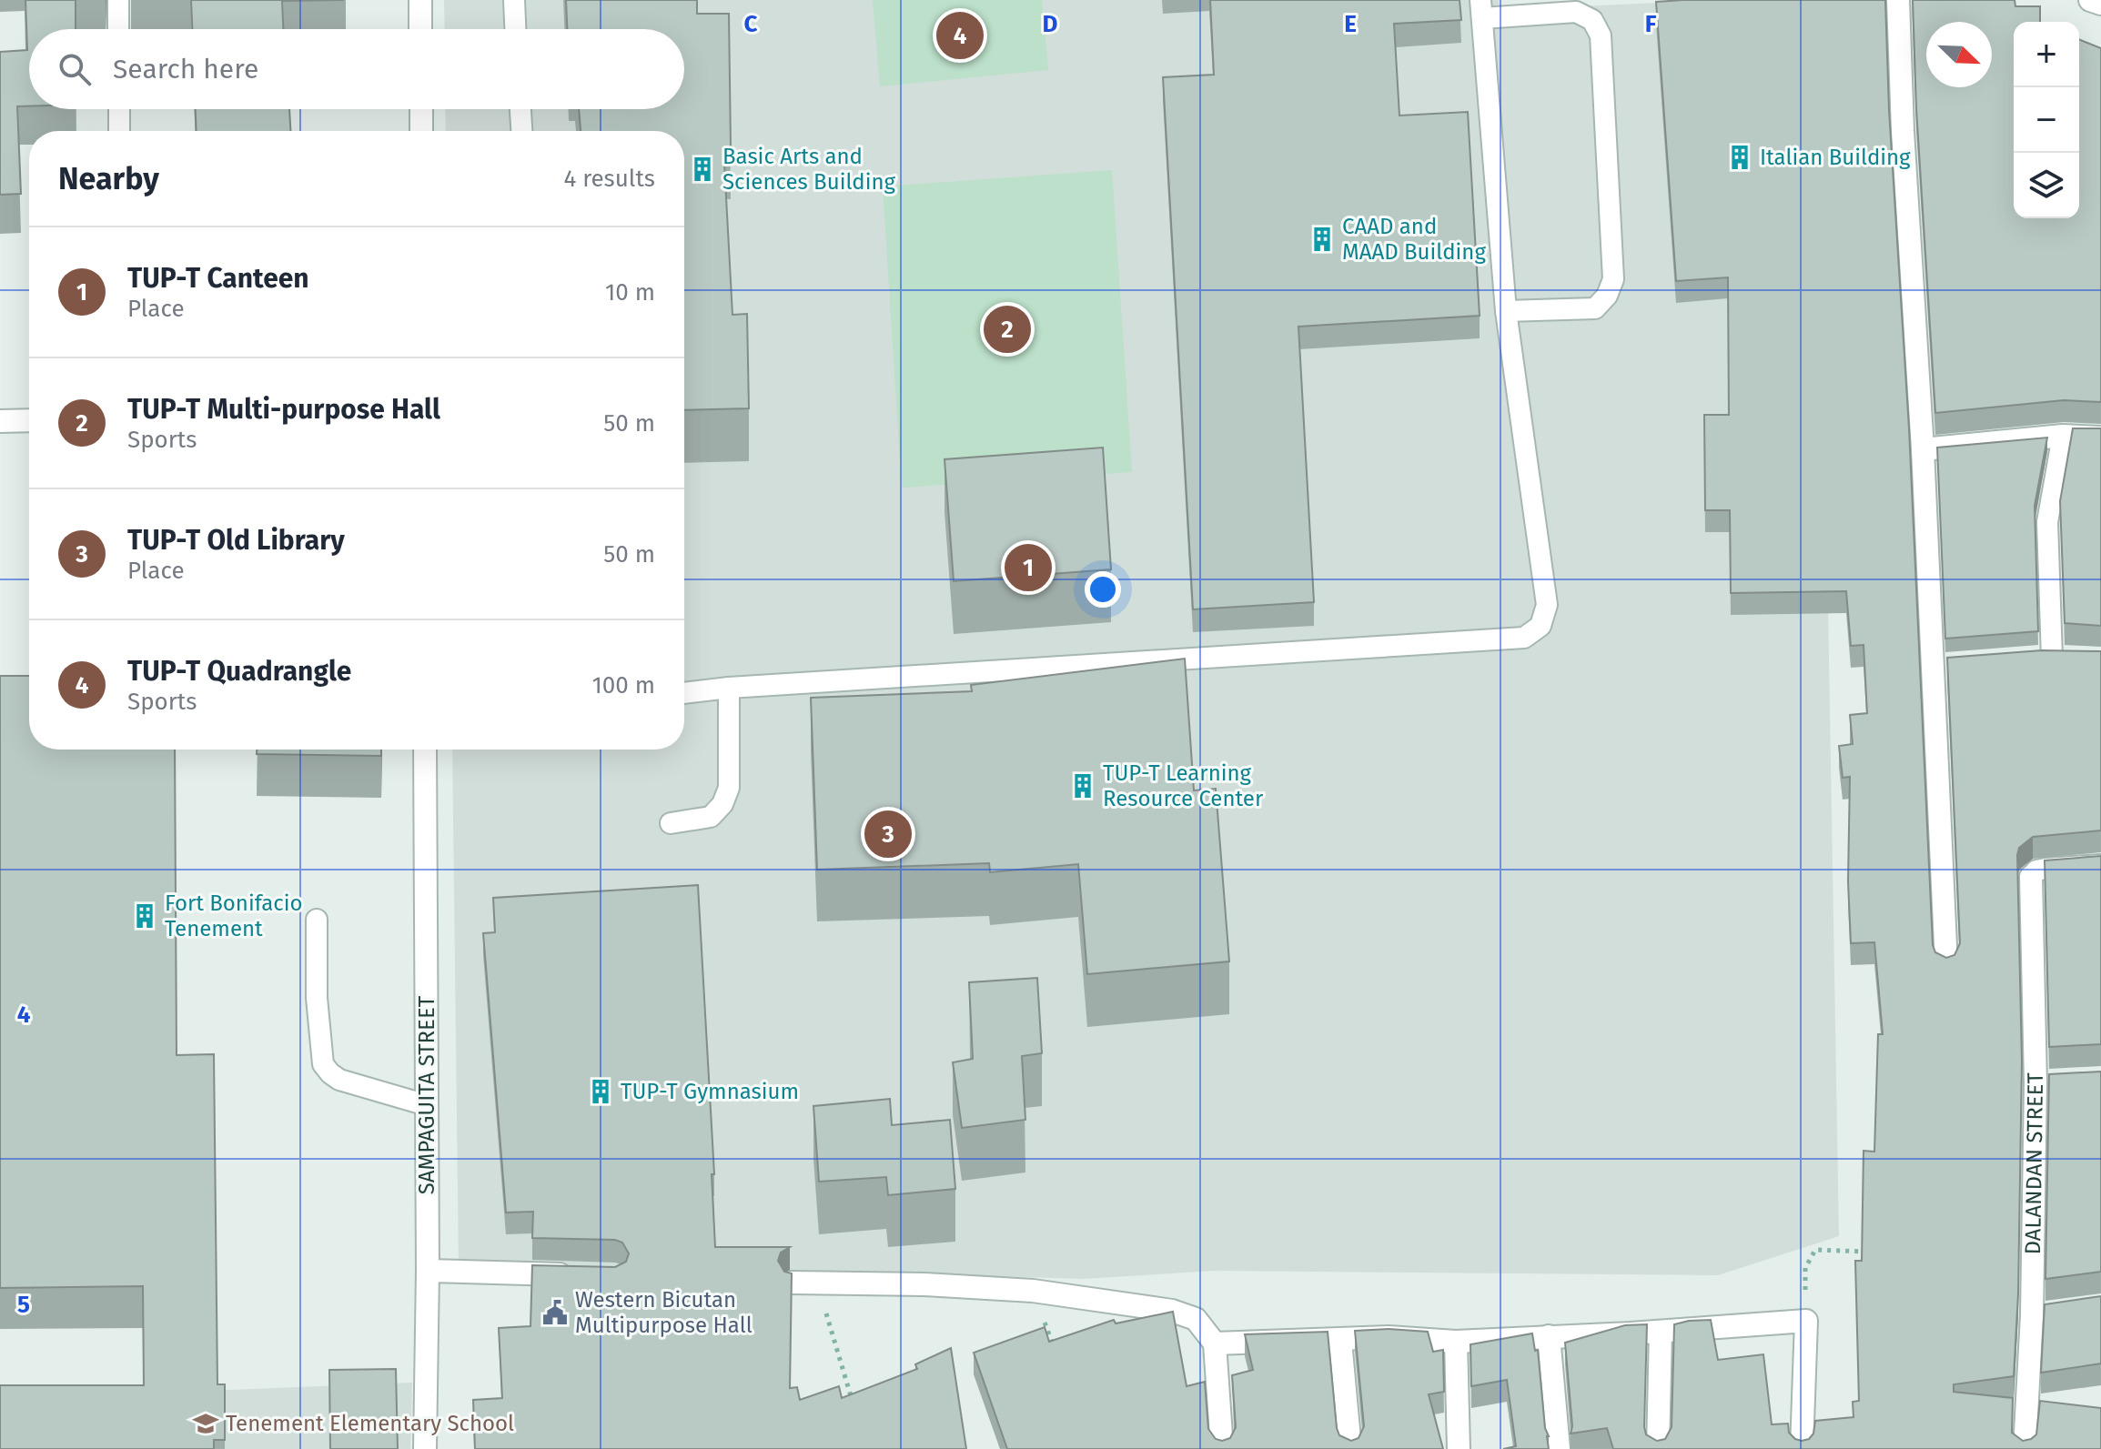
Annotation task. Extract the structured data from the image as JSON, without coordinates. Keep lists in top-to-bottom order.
{
  "streets": {
    "street": ["SAMPAGUITA STREET", "DALANDAN STREET"]
  },
  "places": {
    "building": [
      "Italian Building",
      "Basic Arts and Sciences Building",
      "CAAD and MAAD Building",
      "TUP-T Learning Resource Center",
      "Fort Bonifacio Tenement",
      "TUP-T Gymnasium"
    ],
    "public building": ["Western Bicutan Multipurpose Hall"],
    "school or university": ["Tenement Elementary School"]
  },
  "north": "bottom right",
  "page": {
    "pins": [
      "4",
      "2",
      "1",
      "3"
    ],
    "map_buttons": ["+", "−"],
    "search": "Search here",
    "heading": ["Nearby", "4 results"],
    "list": [
      {
        "mark": "1",
        "name": "TUP-T Canteen",
        "note": "Place",
        "value": "10 m"
      },
      {
        "mark": "2",
        "name": "TUP-T Multi-purpose Hall",
        "note": "Sports",
        "value": "50 m"
      },
      {
        "mark": "3",
        "name": "TUP-T Old Library",
        "note": "Place",
        "value": "50 m"
      },
      {
        "mark": "4",
        "name": "TUP-T Quadrangle",
        "note": "Sports",
        "value": "100 m"
      }
    ]
  },
  "grid": {
    "columns": [
      "C",
      "D",
      "E",
      "F"
    ],
    "rows": ["4", "5"]
  }
}
